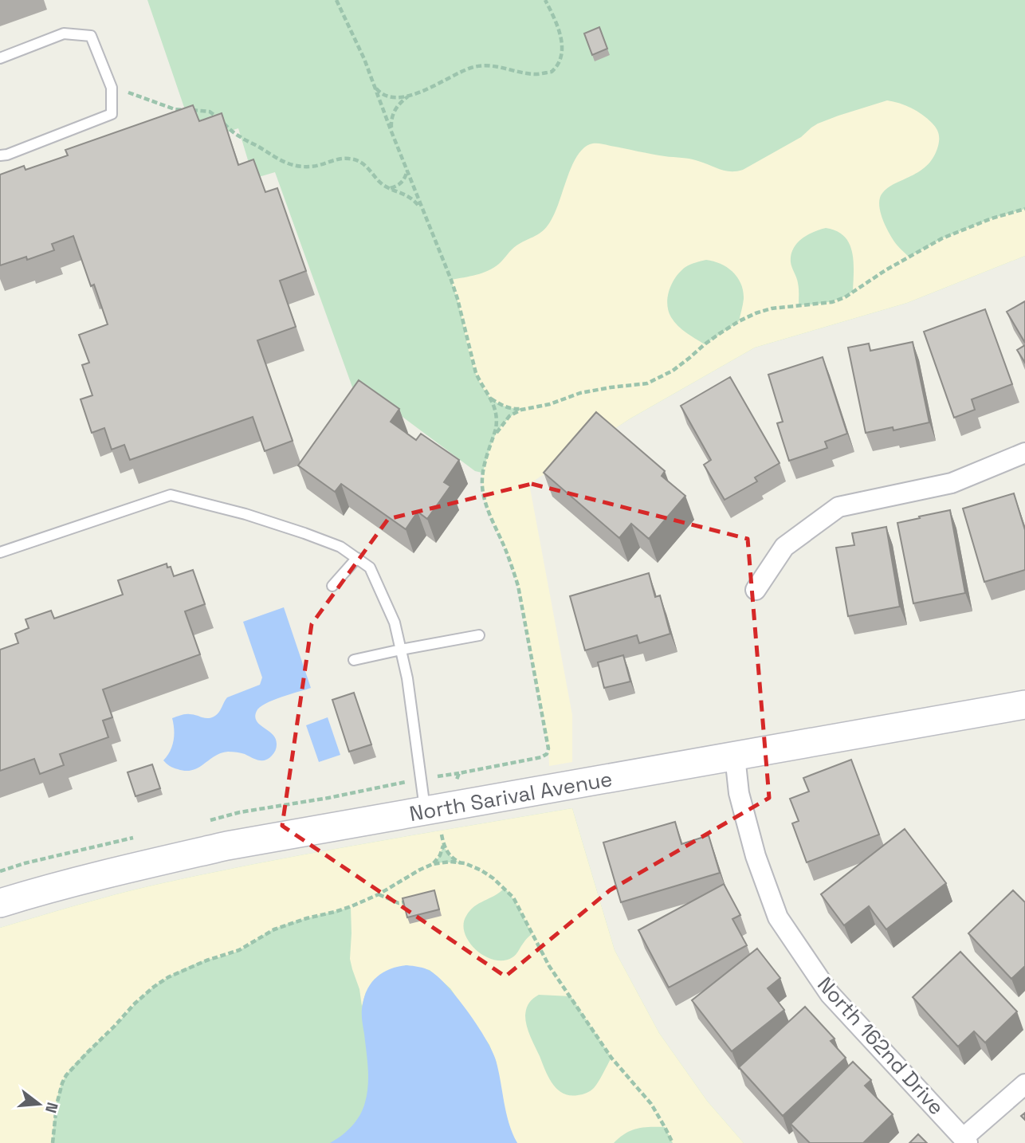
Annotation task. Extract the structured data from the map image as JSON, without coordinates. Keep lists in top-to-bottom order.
{
  "streets": {
    "street": ["North Sarival Avenue", "North 162nd Drive"]
  },
  "crossings": [
    ["North Sarival Avenue", "North 162nd Drive"]
  ],
  "north": "right"
}
